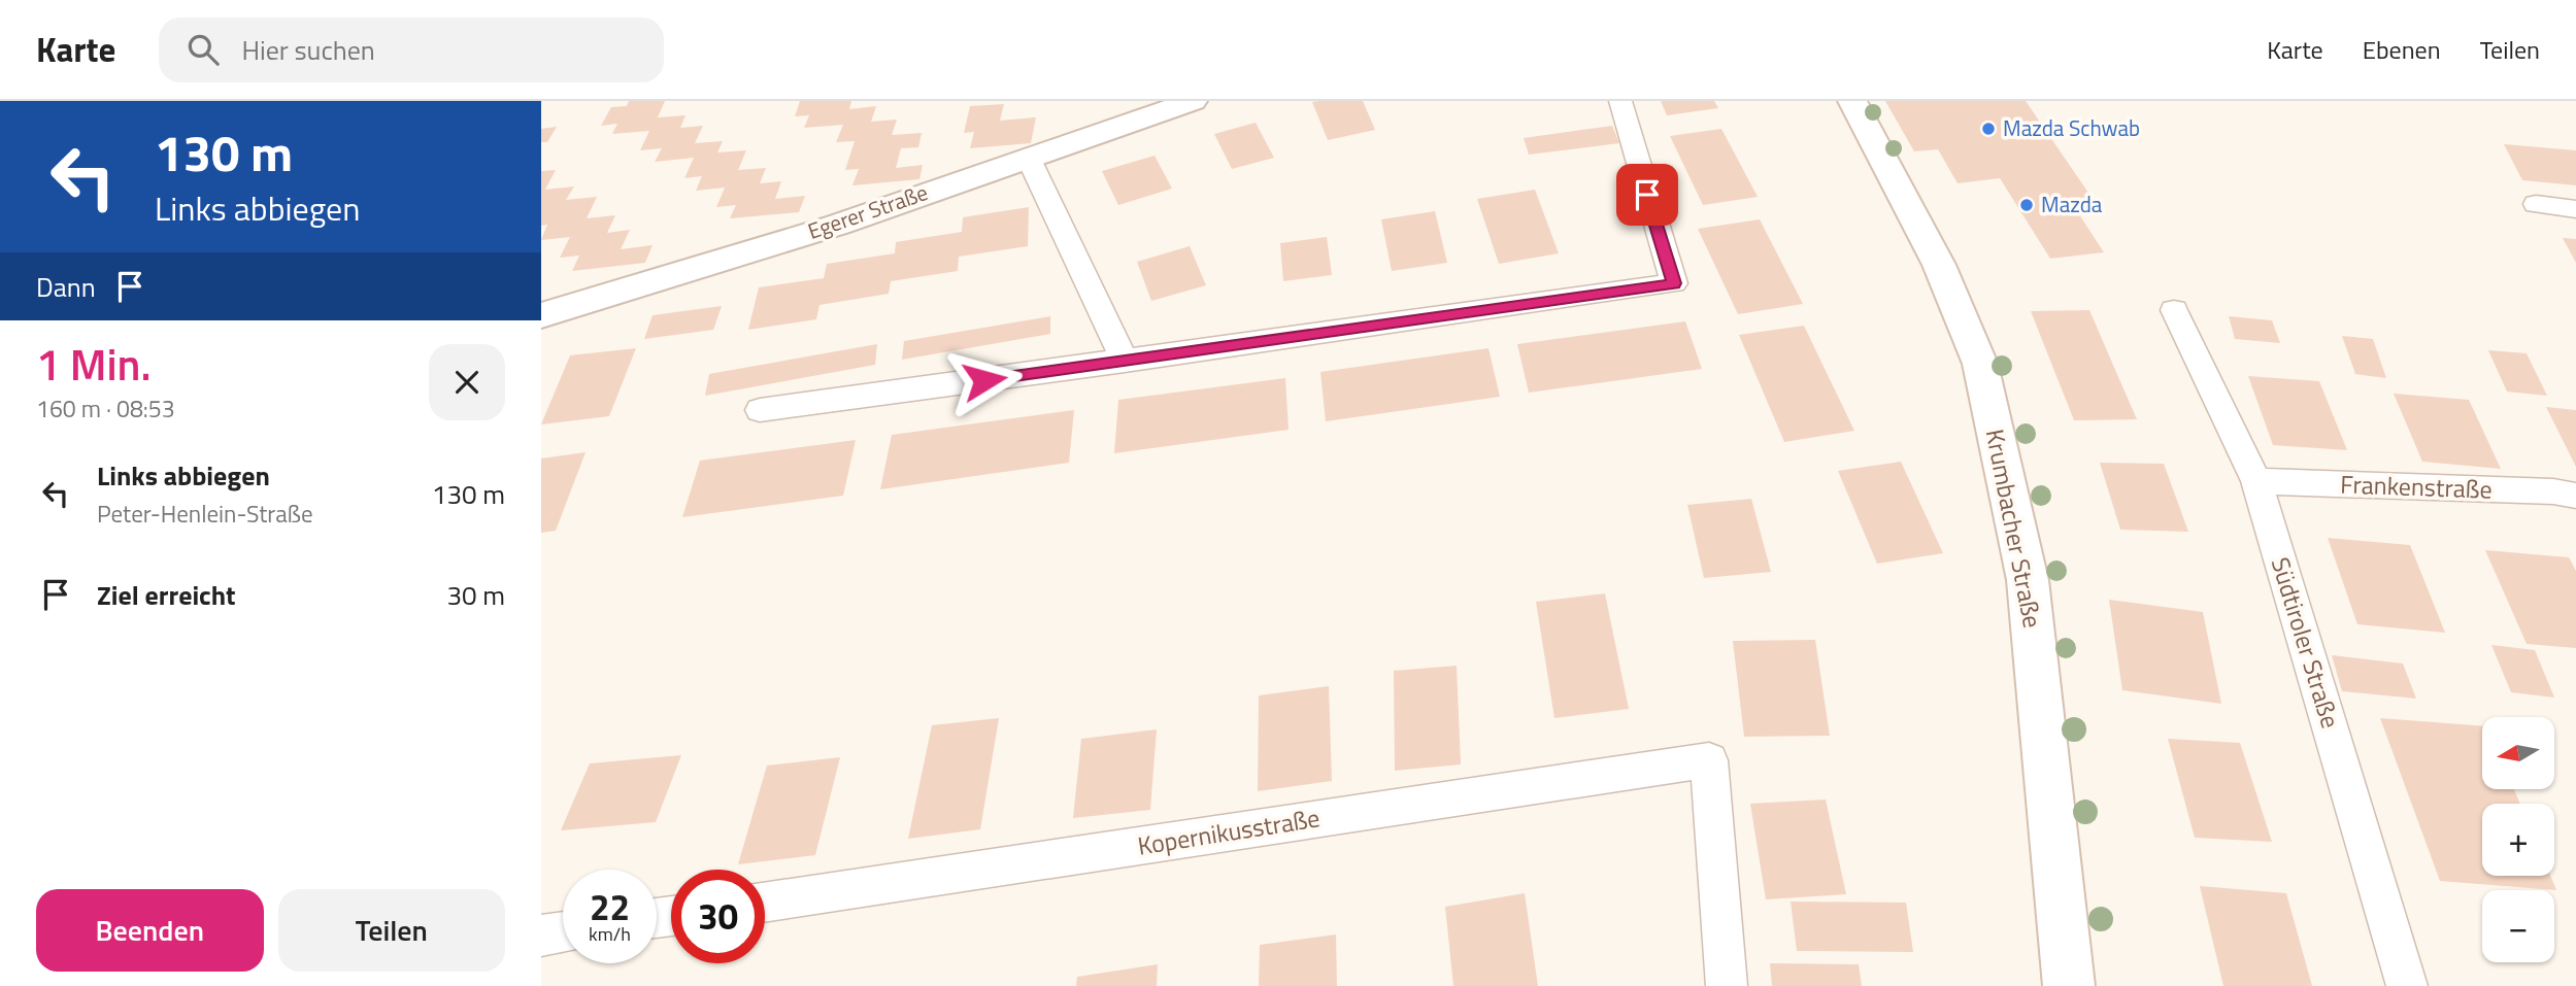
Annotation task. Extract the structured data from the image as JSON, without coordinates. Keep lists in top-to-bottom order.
{
  "streets": {
    "main road": ["Egerer Straße", "Krumbacher Straße"],
    "street": ["Frankenstraße", "Südtiroler Straße", "Kopernikusstraße"]
  },
  "crossings": [
    ["Frankenstraße", "Südtiroler Straße"]
  ],
  "places": ["Mazda Schwab", "Mazda"],
  "north": "left",
  "page": {
    "header": "Karte",
    "search": "Hier suchen",
    "nav": ["Karte", "Ebenen", "Teilen"],
    "turn": ["130 m", "Links abbiegen"],
    "then": "Dann",
    "heading": ["1 Min.", "160 m · 08:53"],
    "list": [
      {
        "name": "Links abbiegen",
        "note": "Peter-Henlein-Straße",
        "value": "130 m"
      },
      {
        "name": "Ziel erreicht",
        "value": "30 m"
      }
    ],
    "map_buttons": ["+", "−"],
    "speed": "22 km/h",
    "limit": "30",
    "buttons": ["Beenden", "Teilen"]
  }
}
